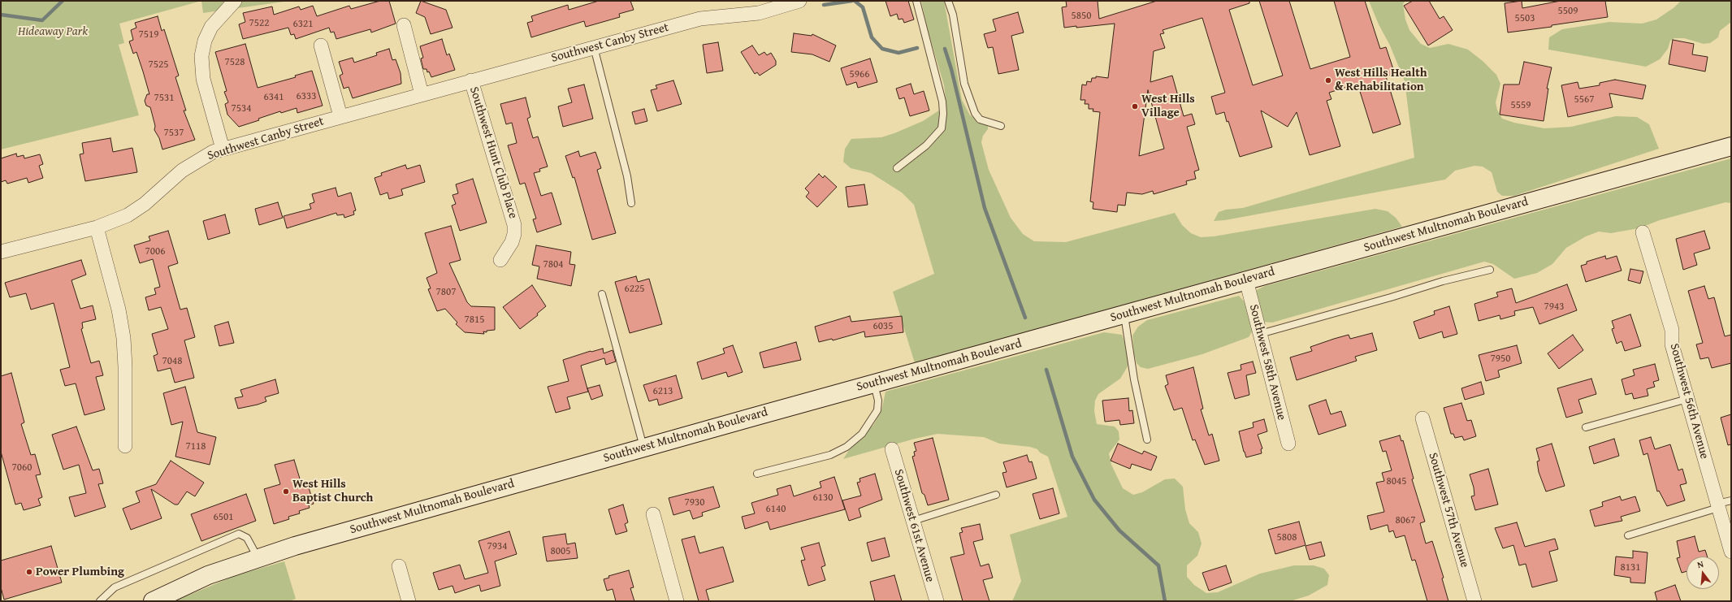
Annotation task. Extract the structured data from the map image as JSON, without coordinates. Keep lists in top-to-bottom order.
{
  "streets": {
    "main road": ["Southwest Multnomah Boulevard"],
    "street": [
      "Southwest Canby Street",
      "Southwest Hunt Club Place",
      "Southwest 58th Avenue",
      "Southwest 56th Avenue",
      "Southwest 57th Avenue",
      "Southwest 61st Avenue"
    ]
  },
  "crossings": [
    ["Southwest Canby Street", "Southwest Hunt Club Place"],
    ["Southwest Multnomah Boulevard", "Southwest 58th Avenue"]
  ],
  "parks": ["Hideaway Park"],
  "places": [
    "West Hills Health & Rehabilitation",
    "West Hills Village",
    "West Hills Baptist Church",
    "Power Plumbing"
  ],
  "house_numbers": [
    "5509",
    "5850",
    "5503",
    "7522",
    "6321",
    "7519",
    "7528",
    "7525",
    "5966",
    "6333",
    "6341",
    "7531",
    "5567",
    "5559",
    "7534",
    "7537",
    "7006",
    "7804",
    "6225",
    "7807",
    "7943",
    "7815",
    "6035",
    "7950",
    "7048",
    "6213",
    "7118",
    "7060",
    "8045",
    "6130",
    "7930",
    "6140",
    "6501",
    "8067",
    "5808",
    "7934",
    "8005",
    "8131"
  ],
  "north": "top"
}
